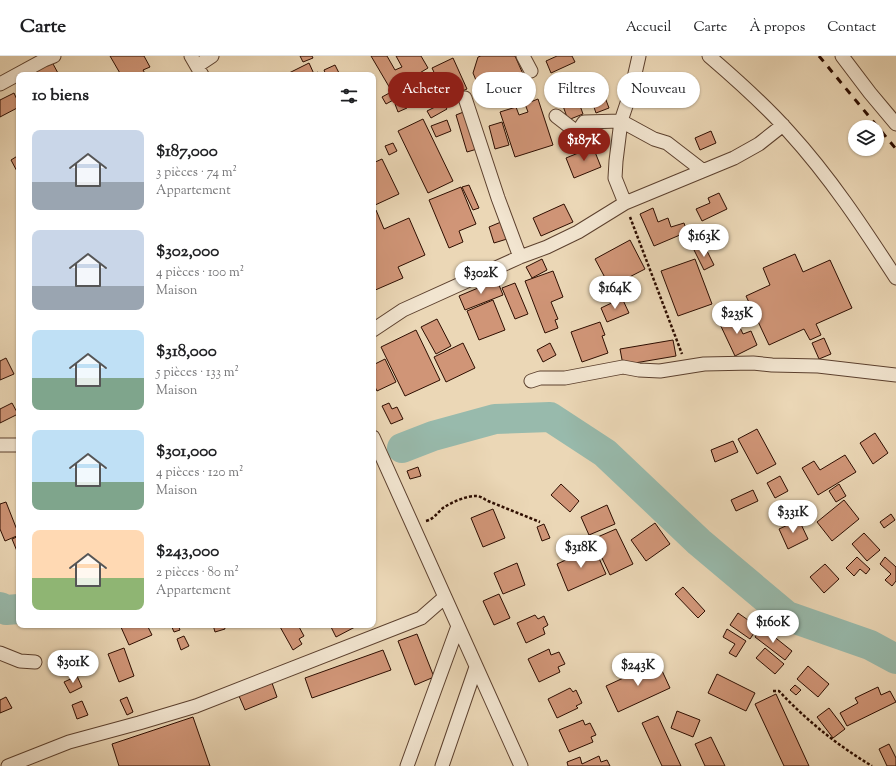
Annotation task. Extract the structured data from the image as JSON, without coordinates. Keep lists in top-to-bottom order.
{
  "page": {
    "header": "Carte",
    "nav": [
      "Accueil",
      "Carte",
      "À propos",
      "Contact"
    ],
    "chip": [
      "Acheter",
      "Louer",
      "Filtres",
      "Nouveau"
    ],
    "heading": "10 biens",
    "list": [
      {
        "name": "$187,000",
        "note": "3 pièces · 74 m² · Appartement"
      },
      {
        "name": "$302,000",
        "note": "4 pièces · 100 m² · Maison"
      },
      {
        "name": "$318,000",
        "note": "5 pièces · 133 m² · Maison"
      },
      {
        "name": "$301,000",
        "note": "4 pièces · 120 m² · Maison"
      },
      {
        "name": "$243,000",
        "note": "2 pièces · 80 m² · Appartement"
      }
    ],
    "price": [
      "$187K",
      "$163K",
      "$302K",
      "$164K",
      "$235K",
      "$331K",
      "$318K",
      "$160K",
      "$301K",
      "$243K"
    ]
  }
}
